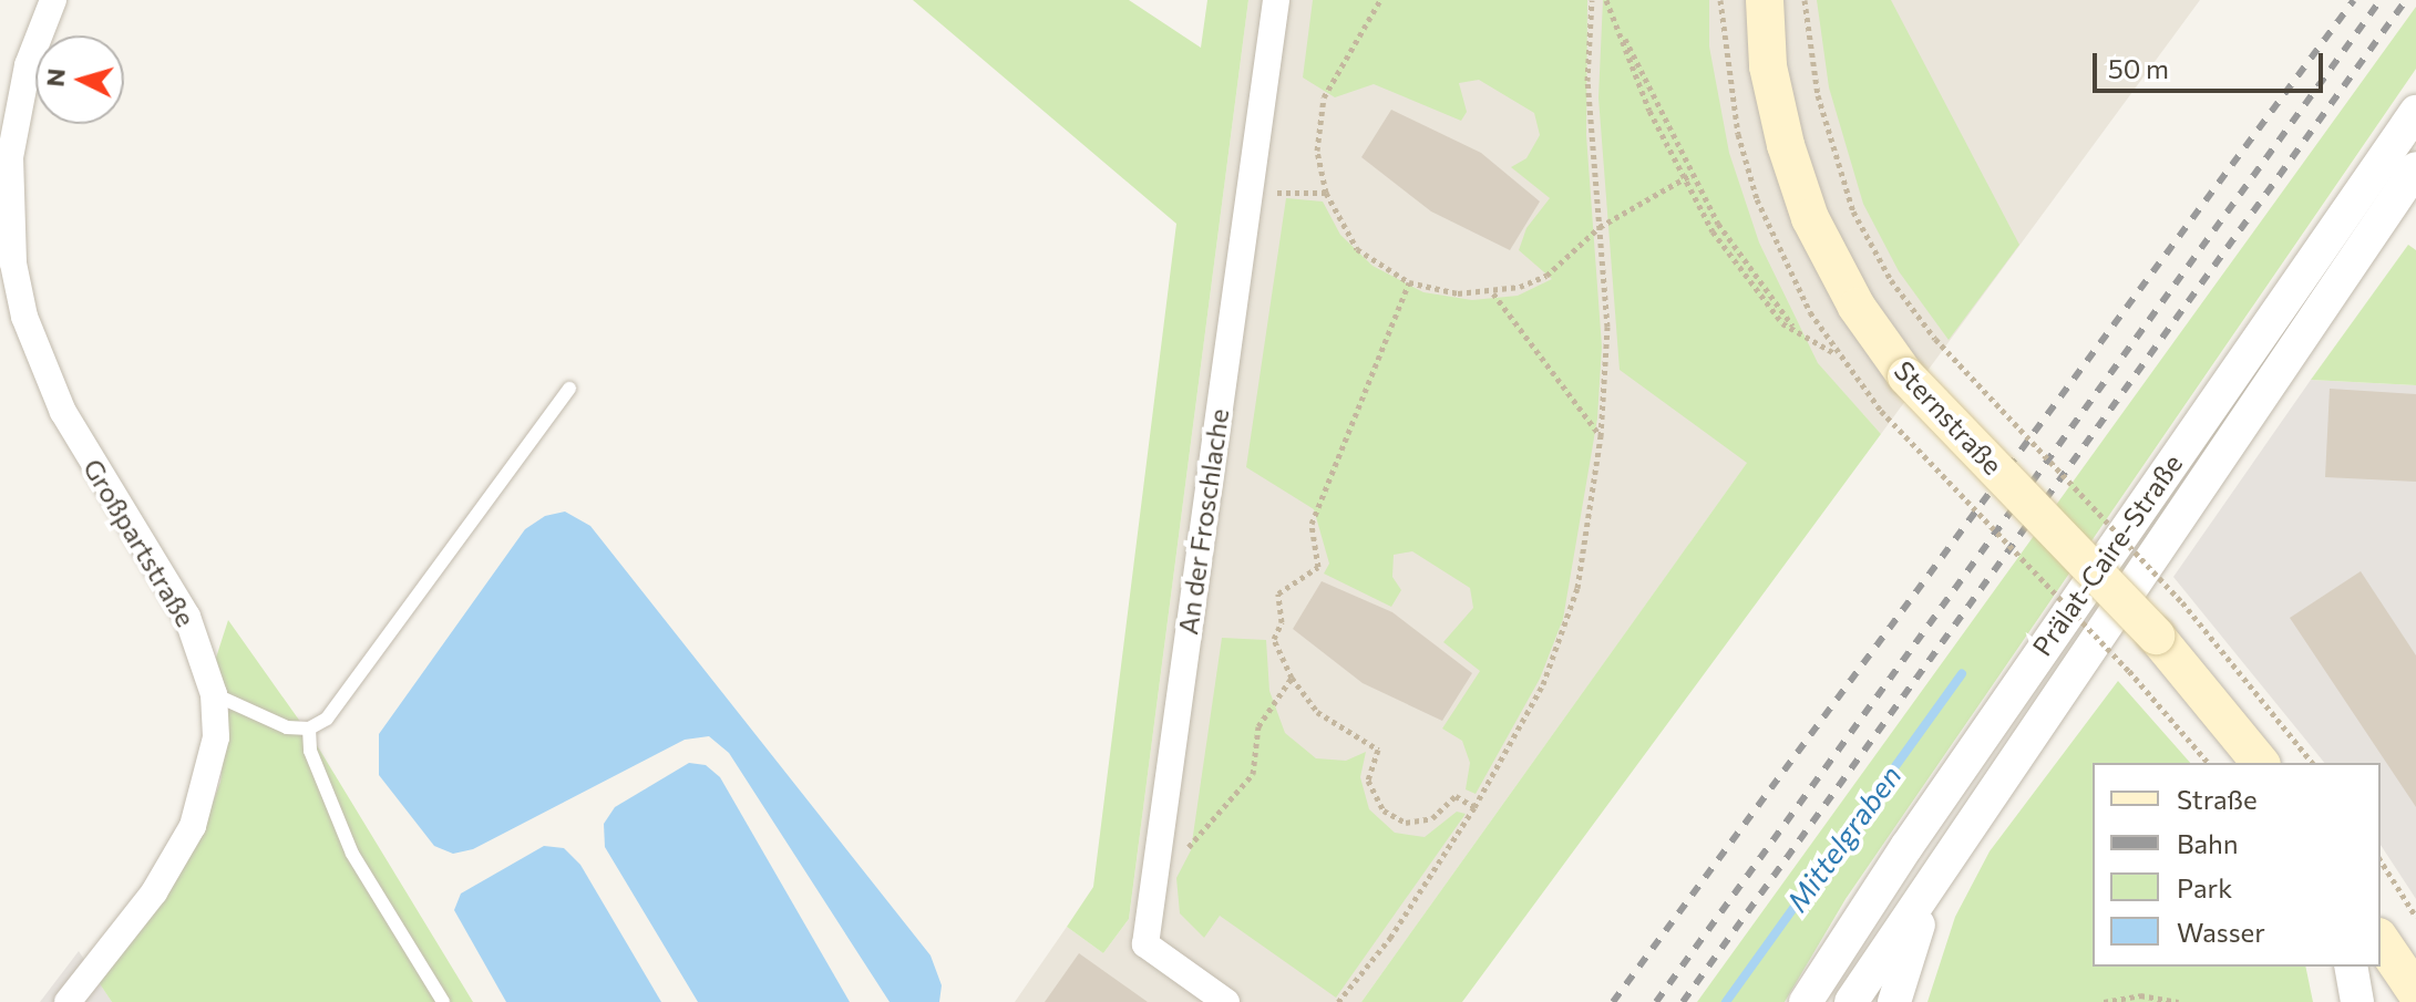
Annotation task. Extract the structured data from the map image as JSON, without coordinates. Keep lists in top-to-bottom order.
{
  "streets": {
    "main road": ["Sternstraße"],
    "street": ["An der Froschlache", "Großpartstraße", "Prälat-Caire-Straße"]
  },
  "water": ["Mittelgraben"],
  "legend": [
    "Straße",
    "Bahn",
    "Park",
    "Wasser"
  ],
  "scale_bar": "50 m",
  "north": "left"
}
